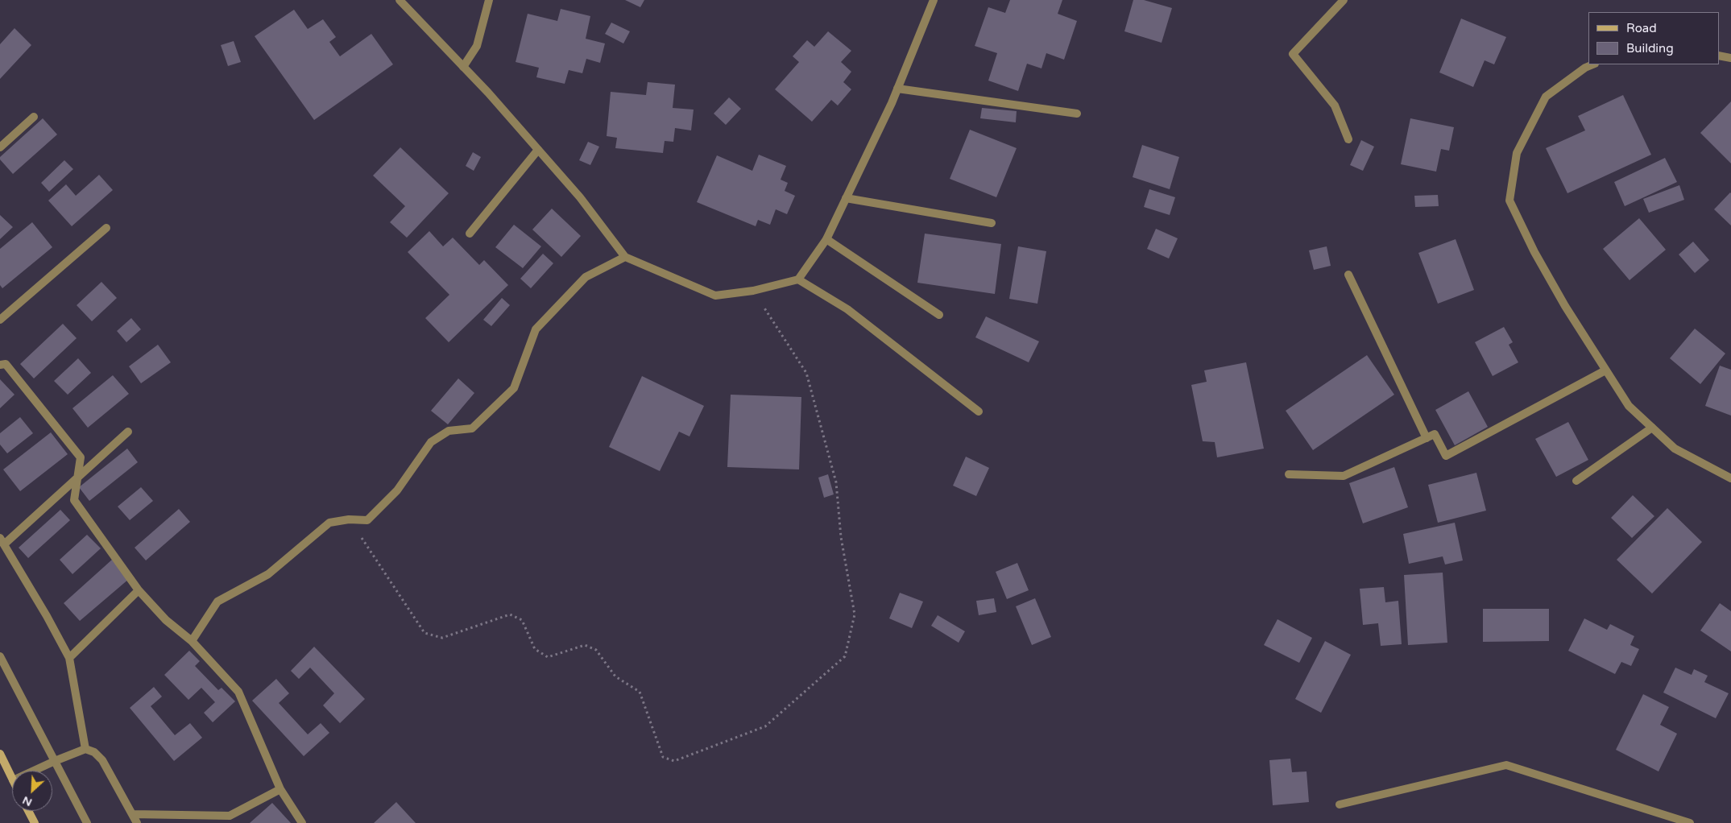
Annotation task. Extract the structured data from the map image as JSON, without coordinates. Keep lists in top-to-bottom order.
{
  "legend": ["Road", "Building"],
  "north": "bottom left"
}
